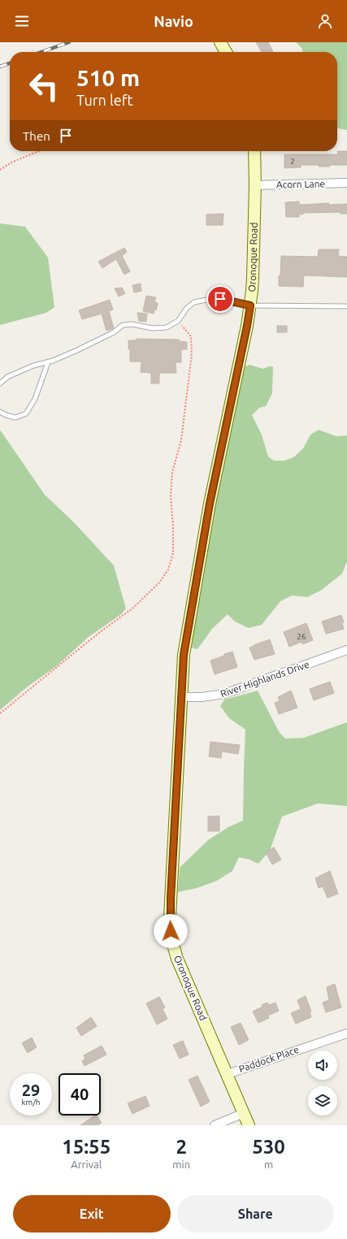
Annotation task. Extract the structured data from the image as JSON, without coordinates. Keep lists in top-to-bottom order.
{
  "streets": {
    "street": [
      "Acorn Lane",
      "Oronoque Road",
      "River Highlands Drive",
      "Paddock Place"
    ]
  },
  "crossings": [
    ["Acorn Lane", "Oronoque Road"],
    ["Oronoque Road", "River Highlands Drive"],
    ["Oronoque Road", "Paddock Place"]
  ],
  "house_numbers": ["2", "26"],
  "page": {
    "header": "Navio",
    "turn": ["510 m", "Turn left"],
    "then": "Then",
    "speed": "29 km/h",
    "limit": "40",
    "eta": [
      "15:55",
      "Arrival",
      "2",
      "min",
      "530",
      "m"
    ],
    "buttons": ["Exit", "Share"]
  }
}
